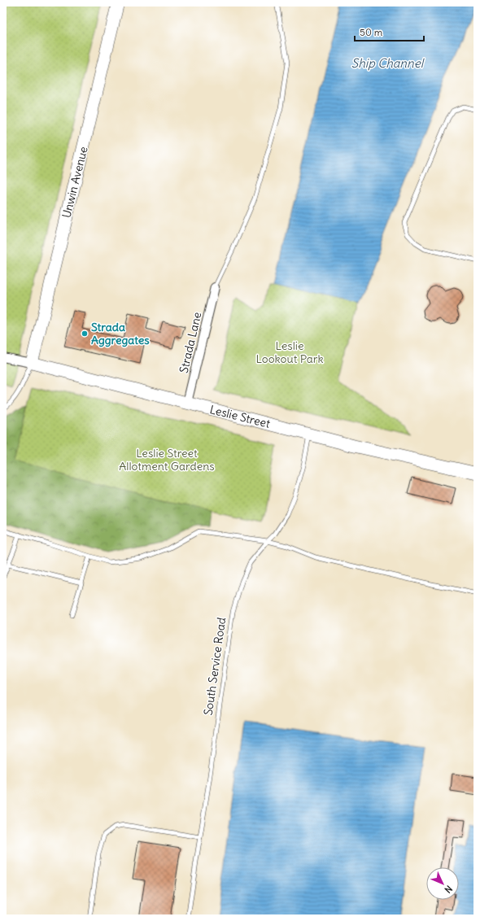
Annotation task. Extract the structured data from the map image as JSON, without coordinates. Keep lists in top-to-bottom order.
{
  "streets": {
    "street": ["Unwin Avenue", "Strada Lane", "Leslie Street"],
    "lane": ["South Service Road"]
  },
  "crossings": [
    ["Unwin Avenue", "Leslie Street"],
    ["Strada Lane", "Leslie Street"],
    ["Leslie Street", "South Service Road"]
  ],
  "water": ["Ship Channel"],
  "parks": ["Leslie Lookout Park", "Leslie Street Allotment Gardens"],
  "places": ["Strada Aggregates"],
  "scale_bar": "50 m",
  "north": "bottom right"
}
